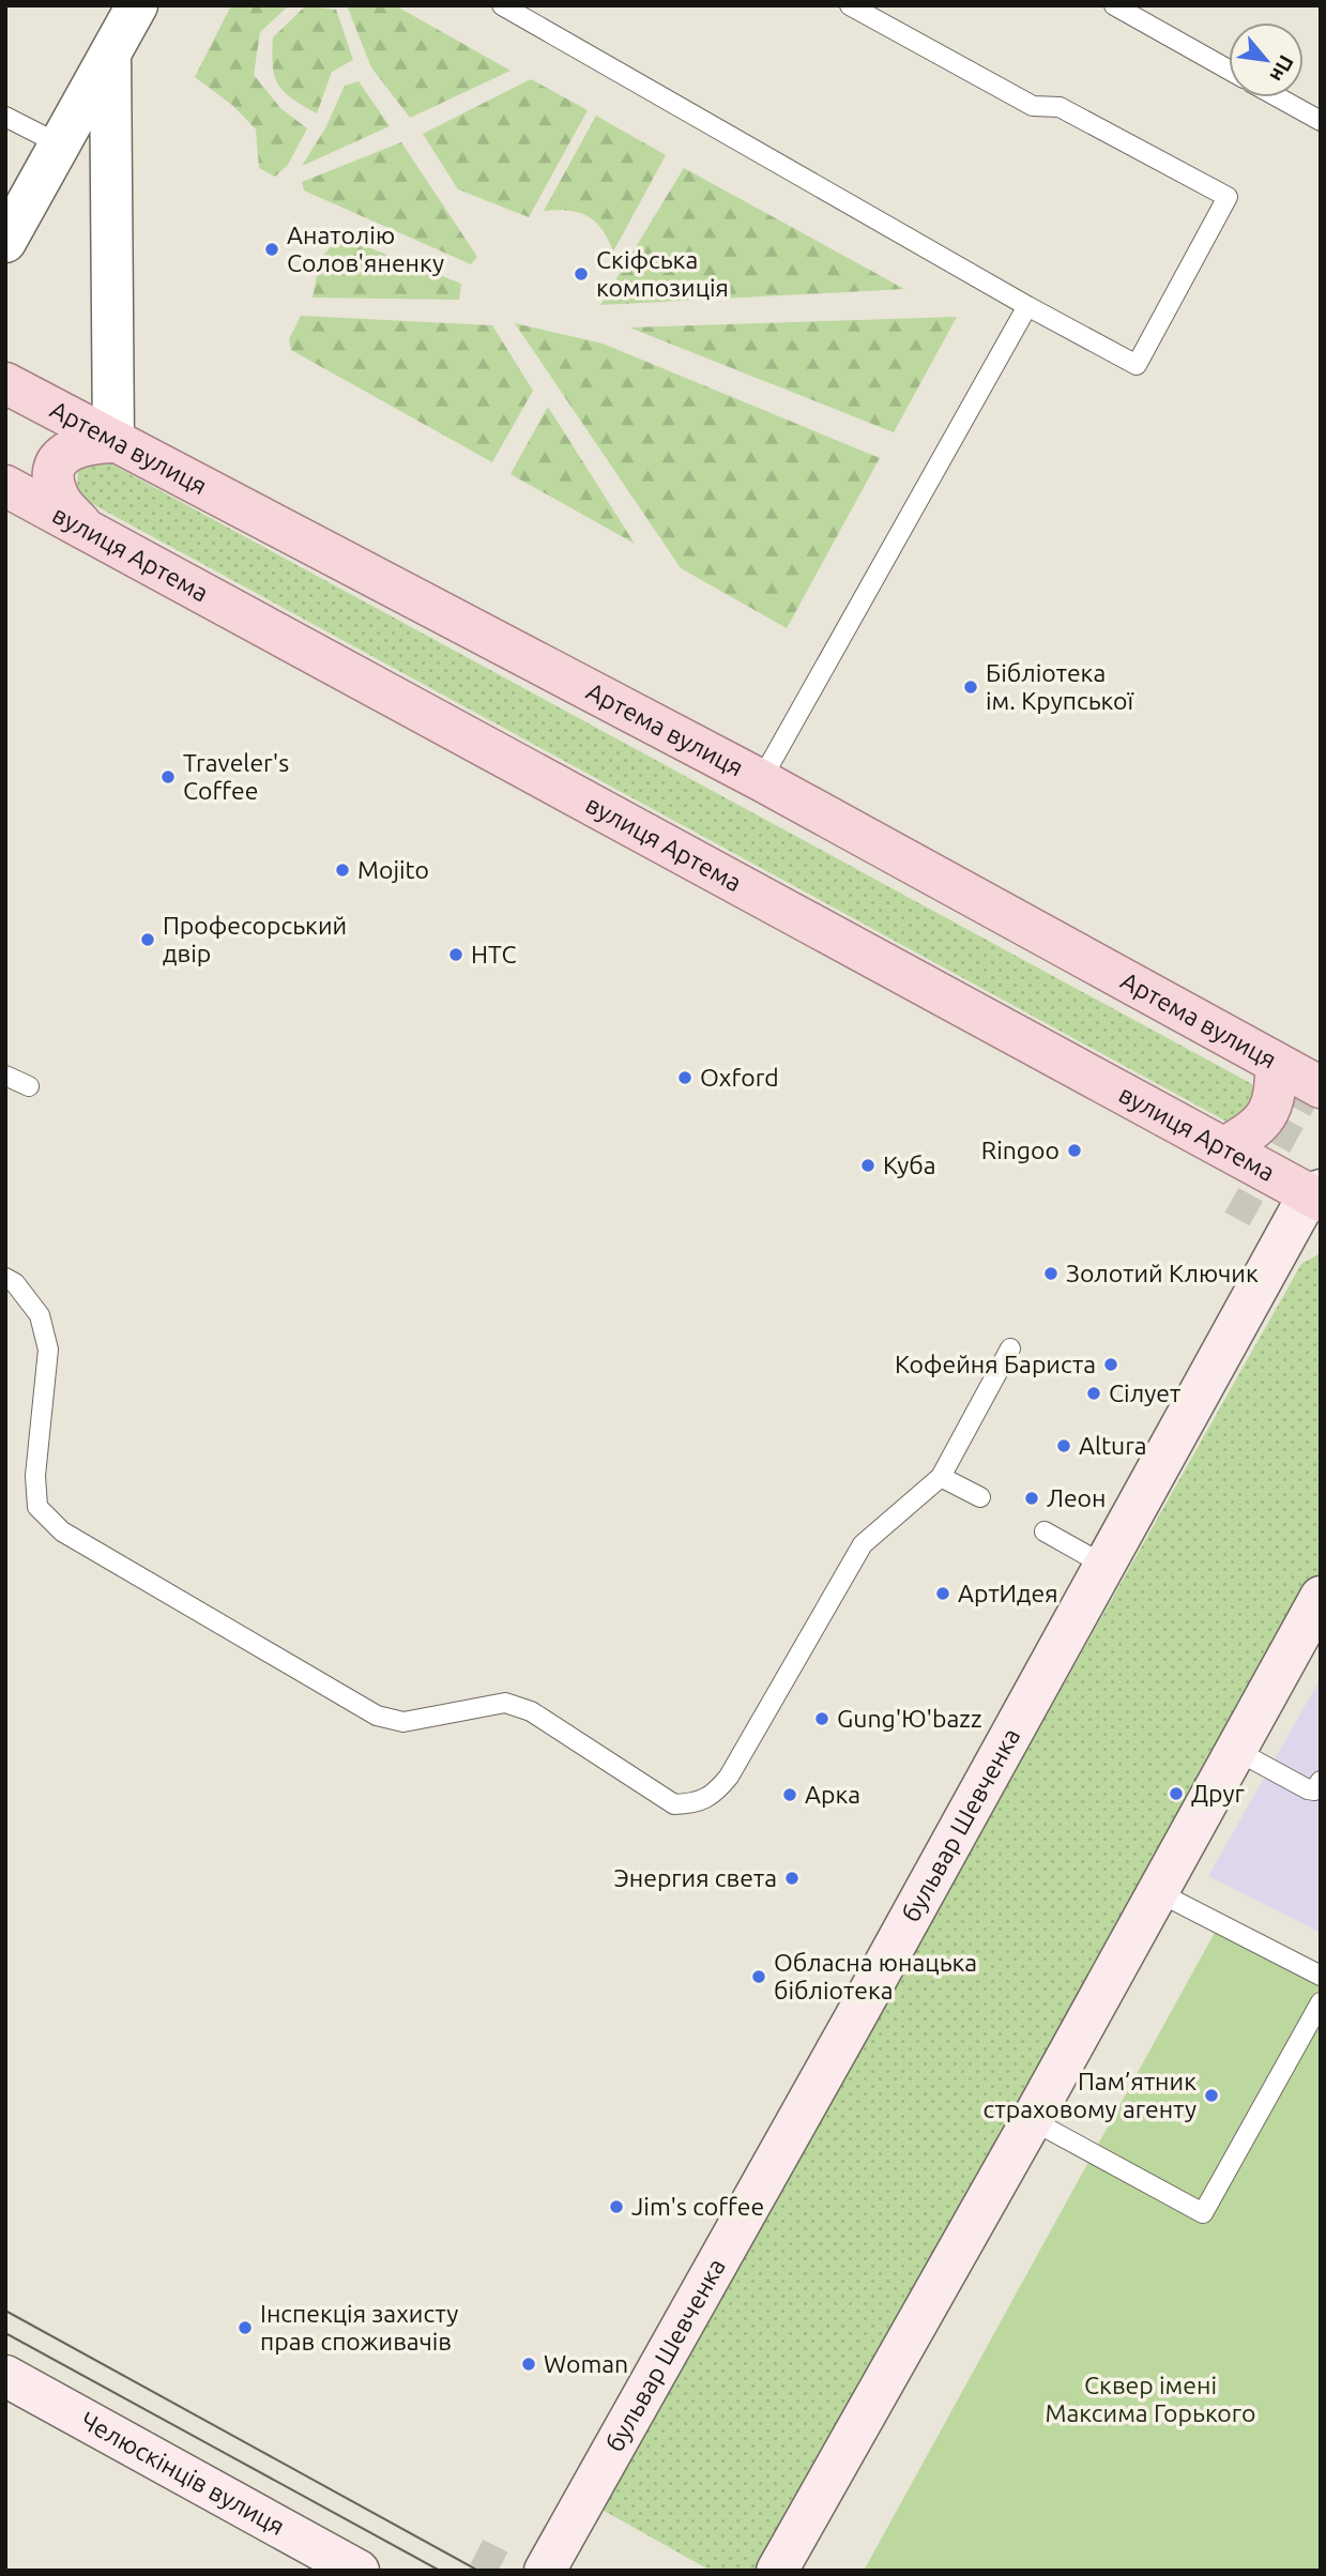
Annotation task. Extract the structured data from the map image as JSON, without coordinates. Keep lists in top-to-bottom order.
{
  "streets": {
    "main road": [
      "Артема вулиця",
      "вулиця Артема",
      "бульвар Шевченка",
      "Челюскінців вулиця"
    ]
  },
  "crossings": [
    ["вулиця Артема", "бульвар Шевченка"]
  ],
  "parks": ["Сквер імені Максима Горького"],
  "places": [
    "Анатолію Солов'яненку",
    "Скіфська композиція",
    "Бібліотека ім. Крупської",
    "Traveler's Coffee",
    "Mojito",
    "Професорський двір",
    "HTC",
    "Oxford",
    "Ringoo",
    "Куба",
    "Золотий Ключик",
    "Кофейня Бариста",
    "Сілует",
    "Altura",
    "Леон",
    "АртИдея",
    "Gung'Ю'bazz",
    "Друг",
    "Арка",
    "Энергия света",
    "Обласна юнацька бібліотека",
    "Пам’ятник страховому агенту",
    "Jim's coffee",
    "Інспекція захисту прав споживачів",
    "Woman"
  ],
  "north": "bottom right"
}
